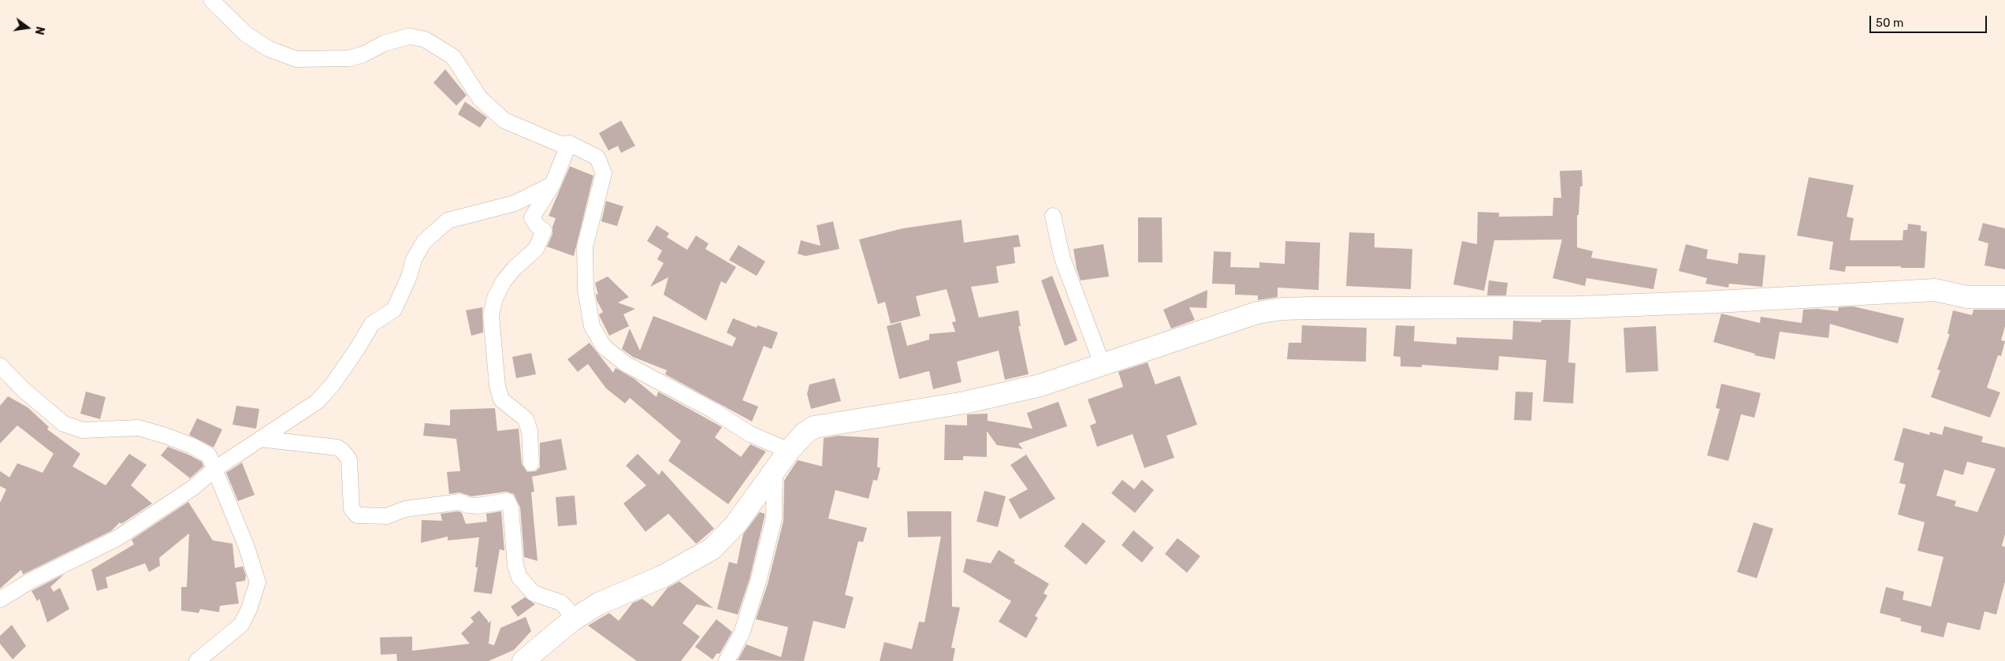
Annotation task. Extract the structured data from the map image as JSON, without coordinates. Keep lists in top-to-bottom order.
{
  "scale_bar": "50 m",
  "north": "right"
}
